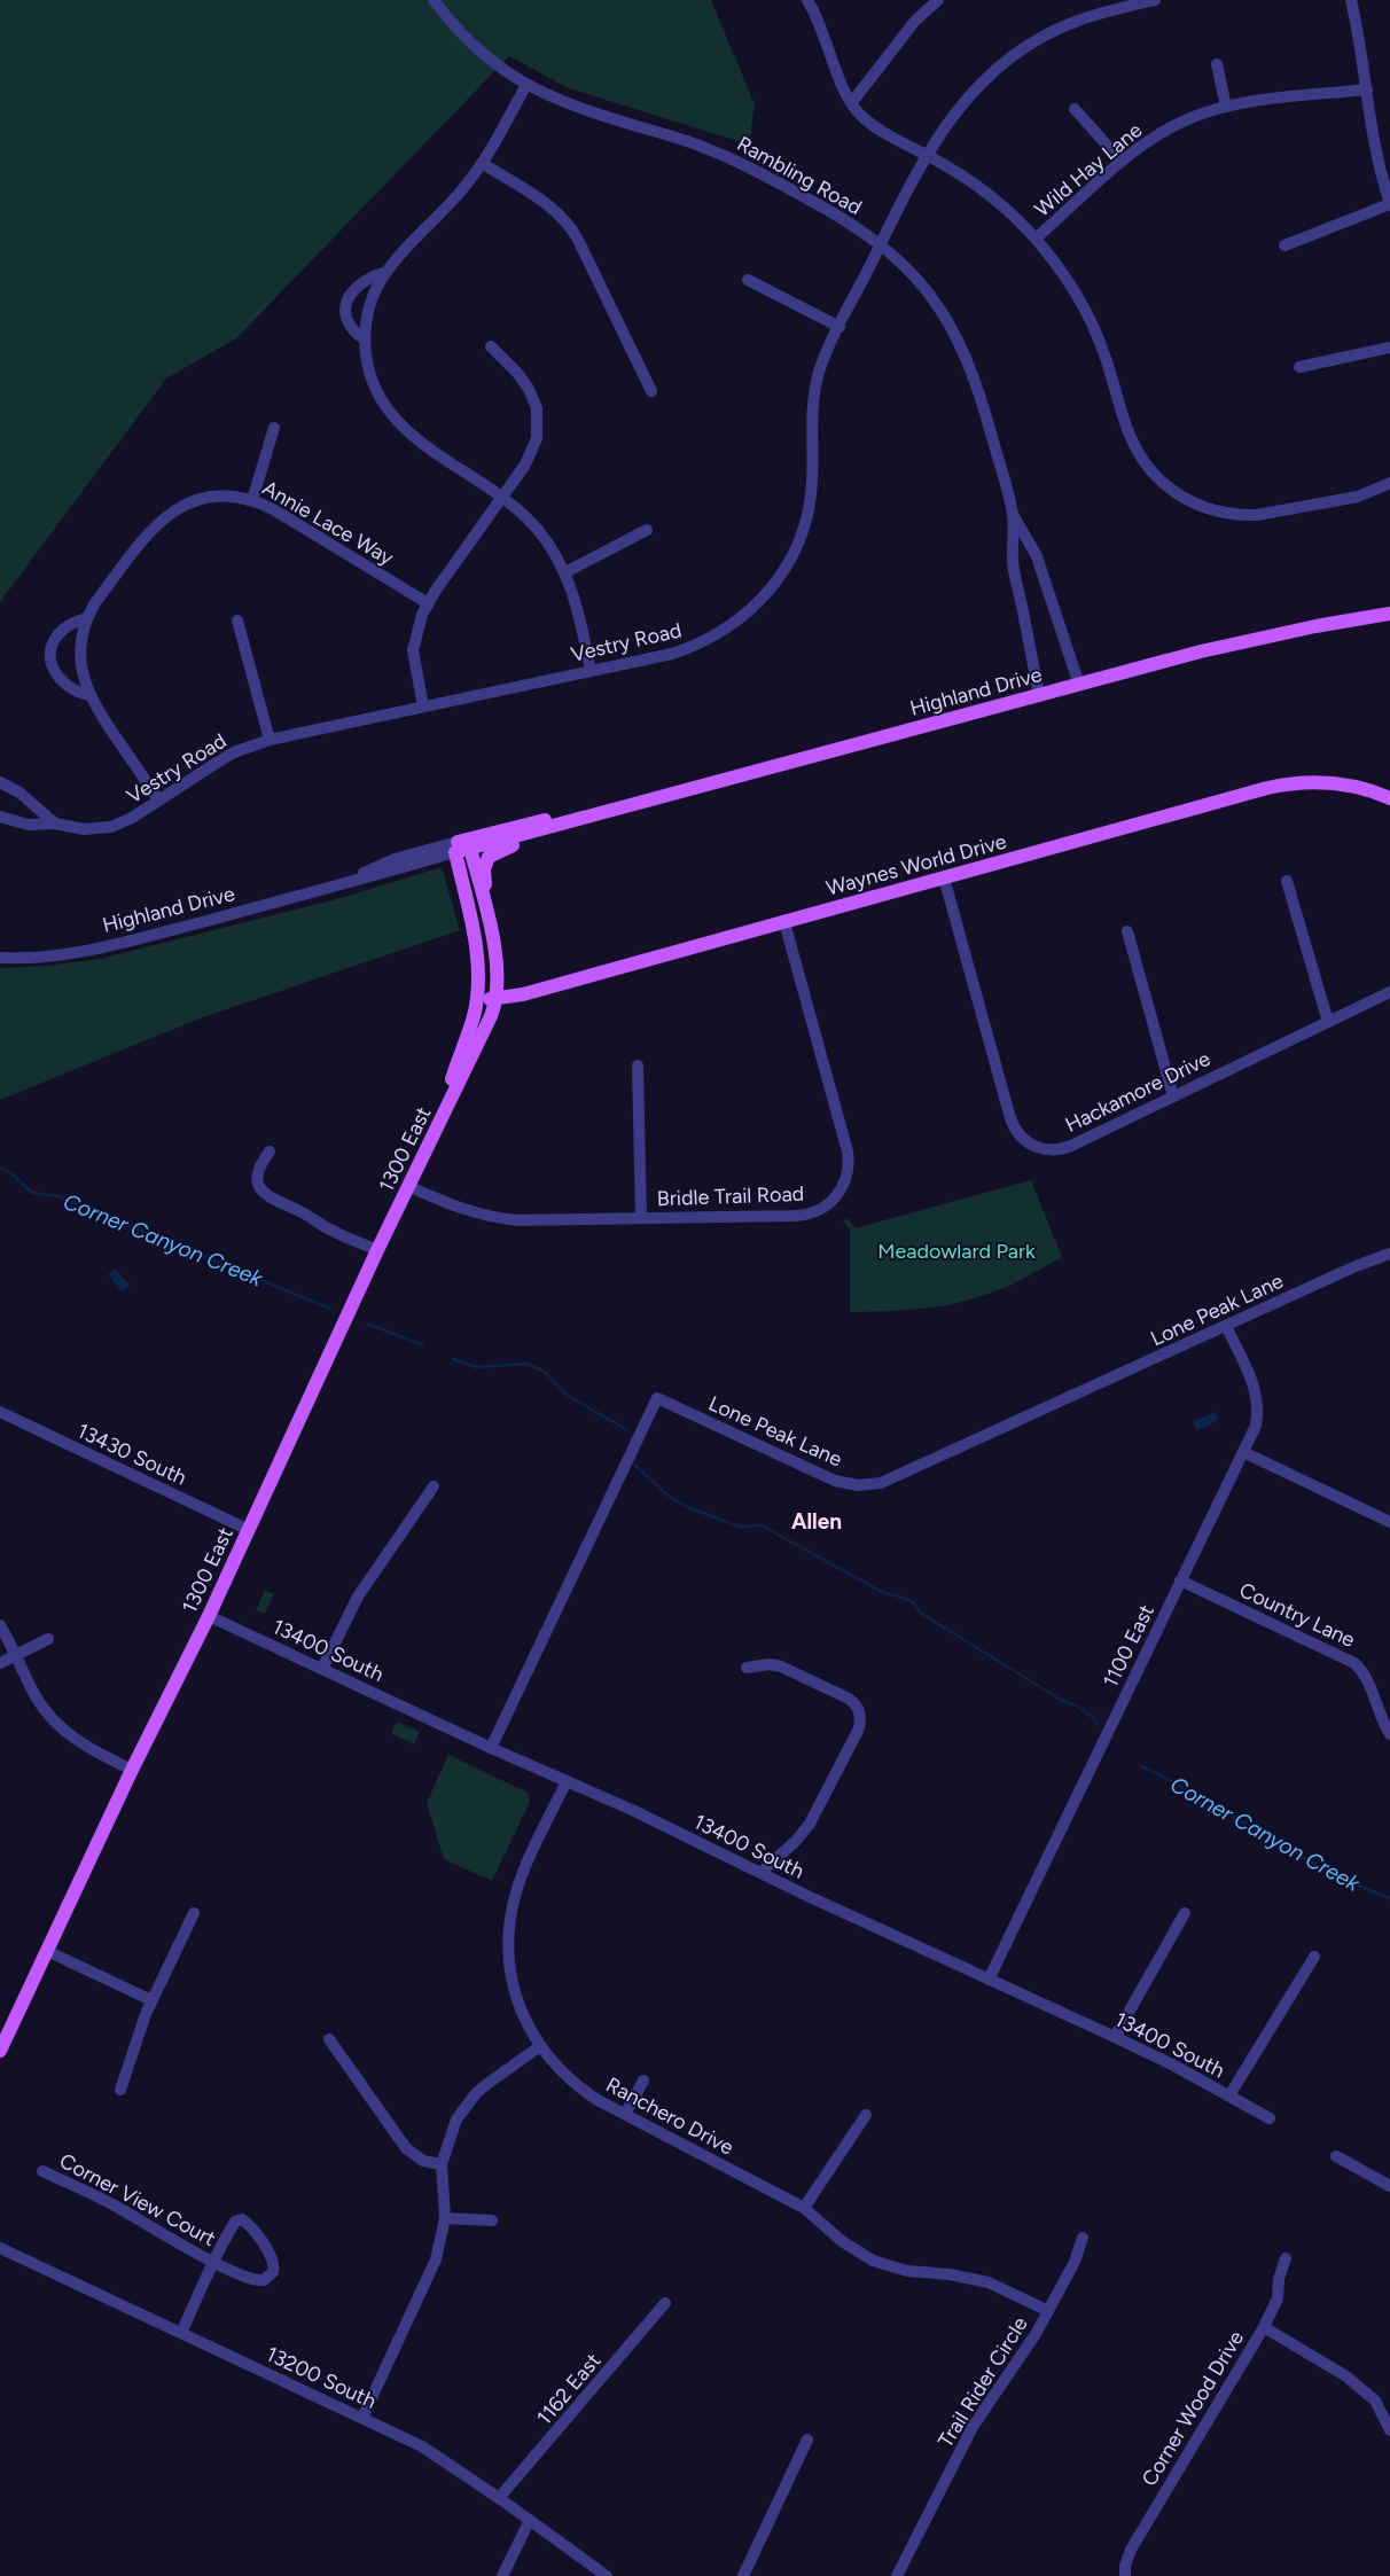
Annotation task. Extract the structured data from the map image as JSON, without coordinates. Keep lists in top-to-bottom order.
{
  "streets": {
    "main road": ["Highland Drive", "Waynes World Drive", "1300 East"],
    "street": [
      "Wild Hay Lane",
      "Rambling Road",
      "Annie Lace Way",
      "Vestry Road",
      "Hackamore Drive",
      "Bridle Trail Road",
      "Lone Peak Lane",
      "13430 South",
      "Country Lane",
      "1100 East",
      "13400 South",
      "Ranchero Drive",
      "Corner View Court",
      "13200 South",
      "Trail Rider Circle",
      "1162 East",
      "Corner Wood Drive"
    ]
  },
  "crossings": [
    ["Rambling Road", "Vestry Road"],
    ["Rambling Road", "Highland Drive"],
    ["Annie Lace Way", "Vestry Road"],
    ["Highland Drive", "1300 East"],
    ["Waynes World Drive", "Hackamore Drive"],
    ["Waynes World Drive", "1300 East"],
    ["Waynes World Drive", "Bridle Trail Road"],
    ["1300 East", "Bridle Trail Road"],
    ["1300 East", "13430 South"],
    ["1300 East", "13400 South"],
    ["Lone Peak Lane", "1100 East"],
    ["Lone Peak Lane", "13400 South"],
    ["Country Lane", "1100 East"],
    ["1100 East", "13400 South"],
    ["13400 South", "Ranchero Drive"],
    ["Ranchero Drive", "Trail Rider Circle"],
    ["13200 South", "1162 East"]
  ],
  "districts": ["Allen"],
  "water": ["Corner Canyon Creek"],
  "parks": ["Meadowlard Park"]
}
